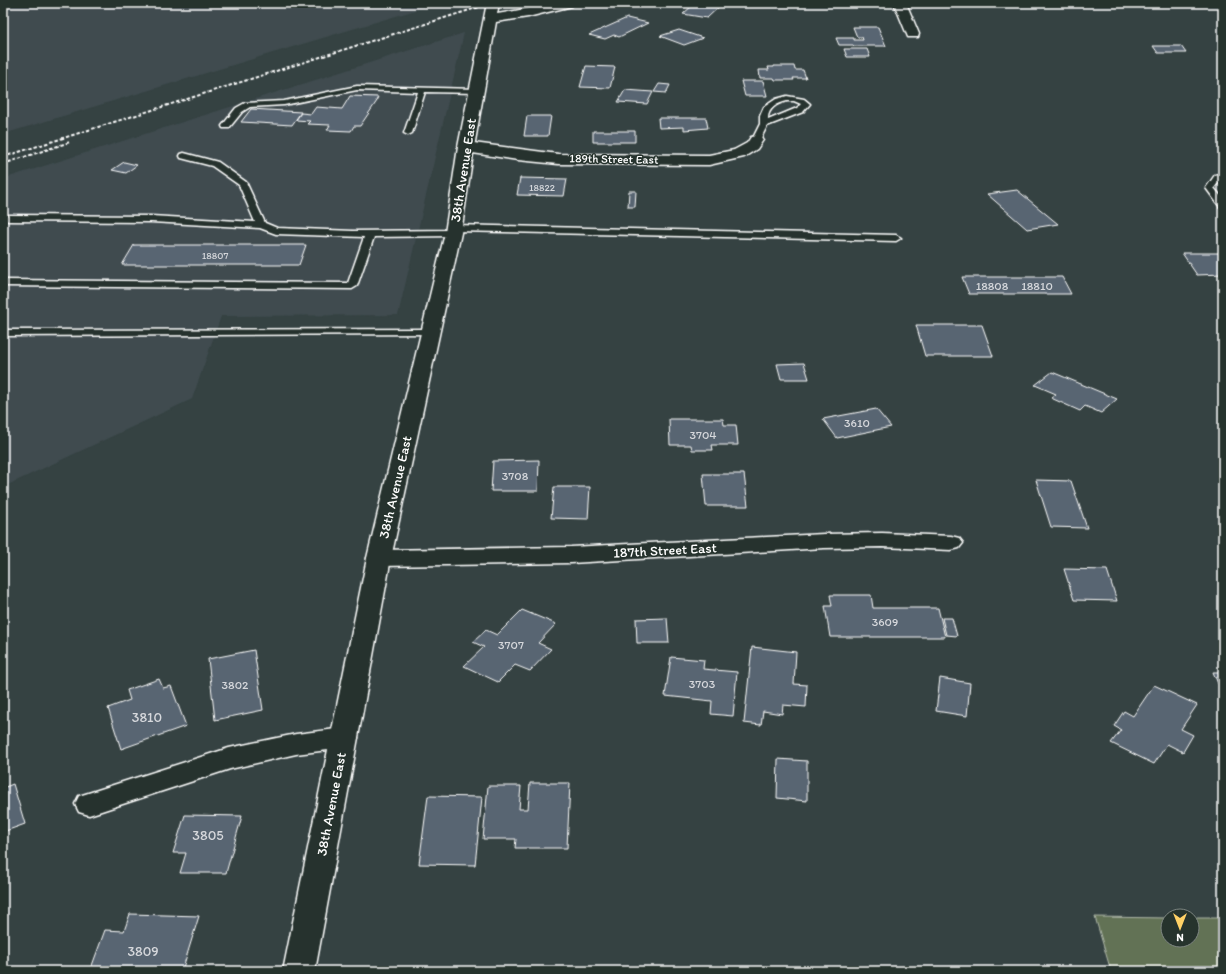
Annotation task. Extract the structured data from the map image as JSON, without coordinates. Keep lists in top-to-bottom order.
{
  "streets": {
    "street": ["189th Street East", "38th Avenue East", "187th Street East"]
  },
  "crossings": [
    ["189th Street East", "38th Avenue East"],
    ["38th Avenue East", "187th Street East"]
  ],
  "house_numbers": [
    "18822",
    "18807",
    "18808",
    "18810",
    "3610",
    "3704",
    "3708",
    "3609",
    "3707",
    "3703",
    "3802",
    "3810",
    "3805",
    "3809"
  ],
  "north": "bottom"
}
